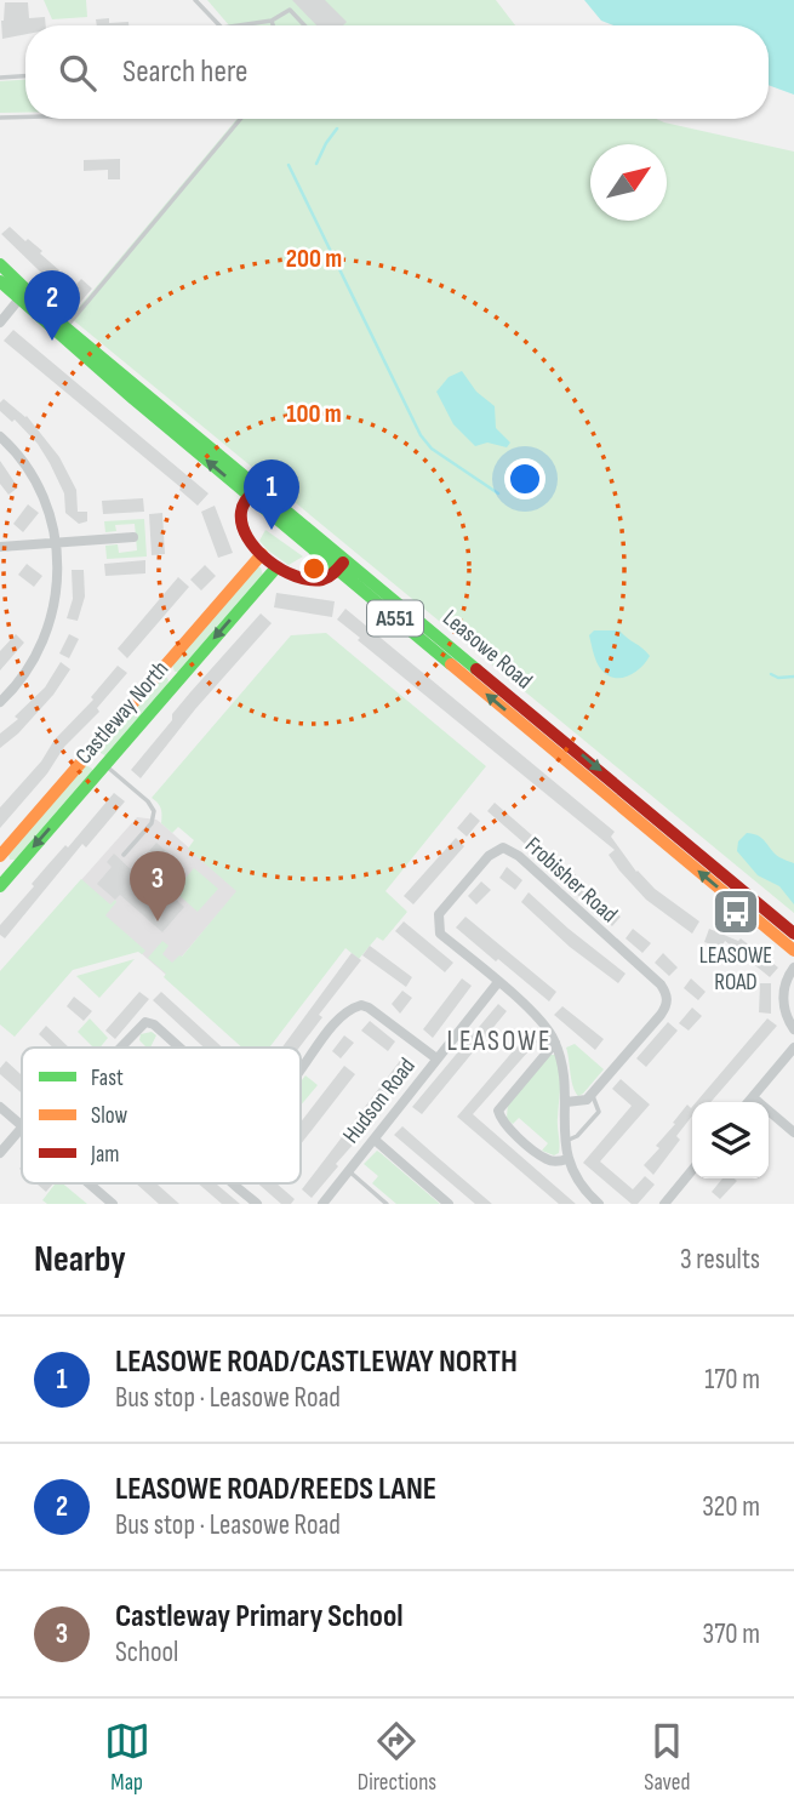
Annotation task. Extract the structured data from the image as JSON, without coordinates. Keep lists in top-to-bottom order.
{
  "streets": {
    "main road": ["A551", "Leasowe Road", "Castleway North"],
    "street": ["Frobisher Road", "Hudson Road"]
  },
  "crossings": [
    ["Frobisher Road", "Hudson Road"]
  ],
  "districts": ["LEASOWE"],
  "places": {
    "bus stop": ["LEASOWE ROAD"]
  },
  "legend": ["Fast", "Slow", "Jam"],
  "north": "top right",
  "page": {
    "search": "Search here",
    "pins": ["2", "1", "3"],
    "heading": ["Nearby", "3 results"],
    "list": [
      {
        "mark": "1",
        "name": "LEASOWE ROAD/CASTLEWAY NORTH",
        "note": "Bus stop · Leasowe Road",
        "value": "170 m"
      },
      {
        "mark": "2",
        "name": "LEASOWE ROAD/REEDS LANE",
        "note": "Bus stop · Leasowe Road",
        "value": "320 m"
      },
      {
        "mark": "3",
        "name": "Castleway Primary School",
        "note": "School",
        "value": "370 m"
      }
    ],
    "nav": ["Map", "Directions", "Saved"]
  },
  "rings": ["200 m", "100 m"]
}
